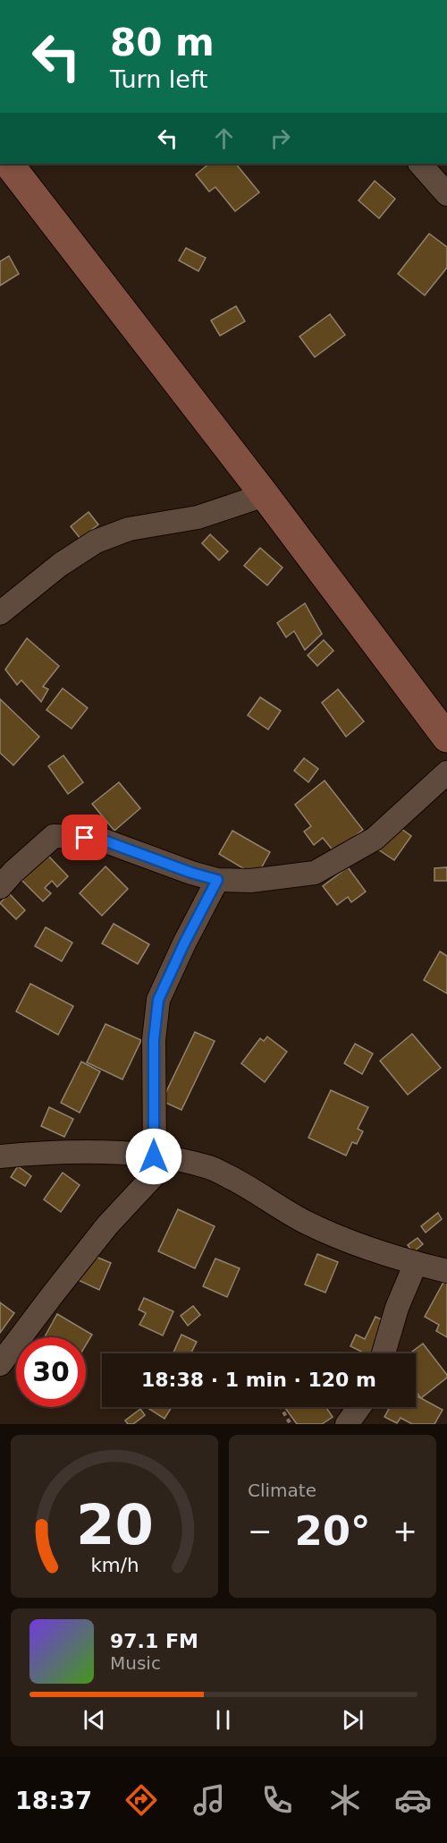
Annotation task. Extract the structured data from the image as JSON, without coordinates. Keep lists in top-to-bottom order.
{
  "page": {
    "turn": ["80 m", "Turn left"],
    "limit": "30",
    "trip": "18:38 · 1 min · 120 m",
    "tile": "Climate",
    "heat": ["−", "20°", "+"],
    "song": ["97.1 FM", "Music"],
    "tabs": "18:37",
    "gauge": ["20", "km/h"]
  }
}
